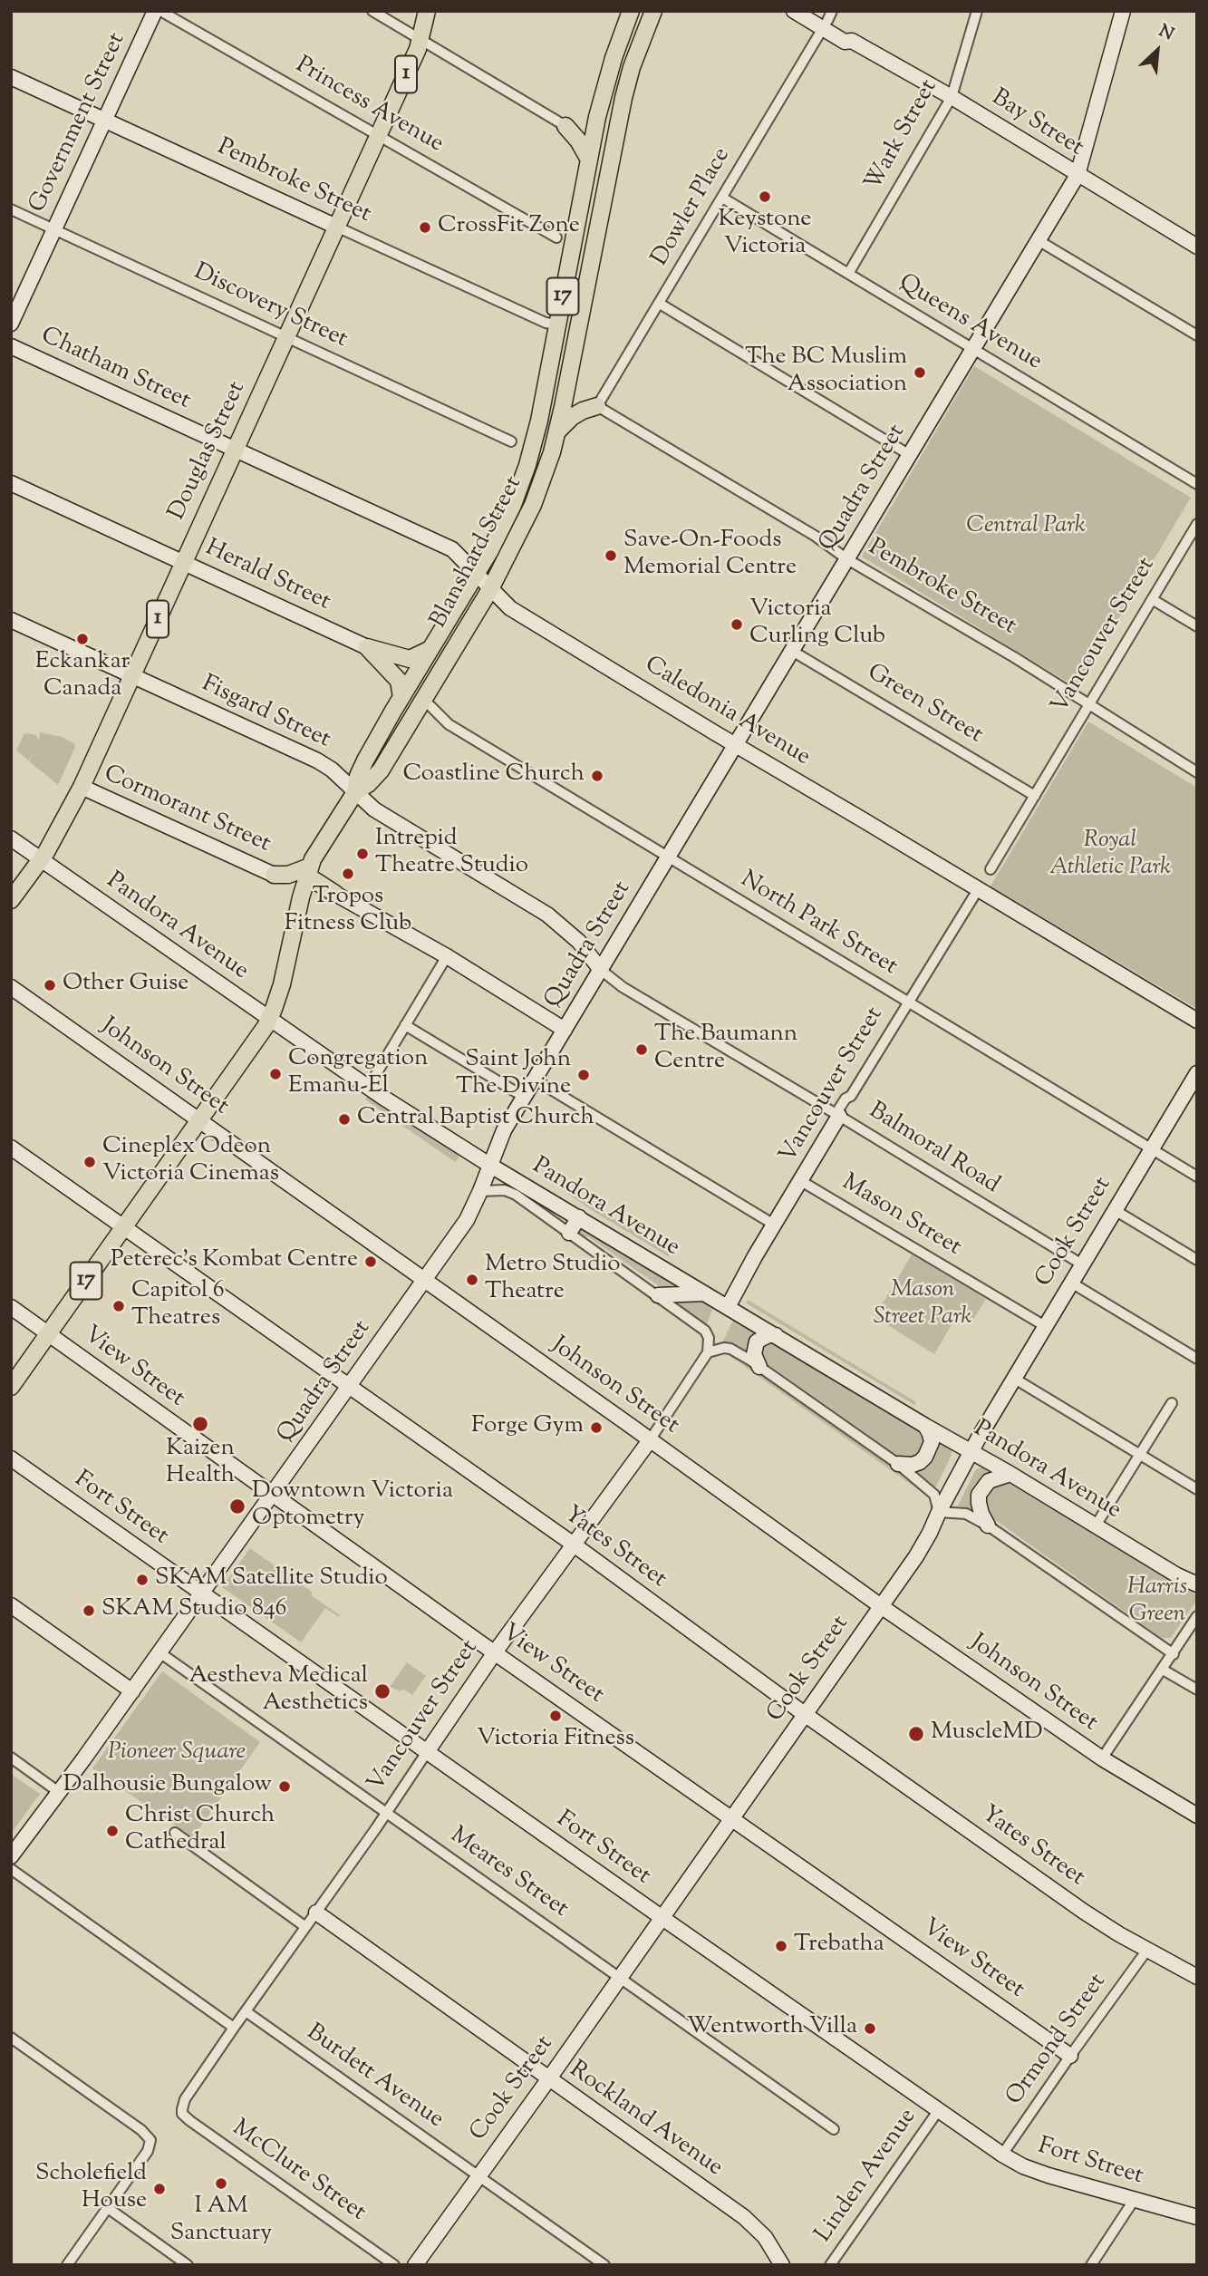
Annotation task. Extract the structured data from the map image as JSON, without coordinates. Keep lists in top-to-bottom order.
{
  "streets": {
    "main road": [
      "1",
      "Government Street",
      "Bay Street",
      "Pembroke Street",
      "17",
      "Chatham Street",
      "Douglas Street",
      "Quadra Street",
      "Blanshard Street",
      "Herald Street",
      "Vancouver Street",
      "Caledonia Avenue",
      "Fisgard Street",
      "Cormorant Street",
      "Pandora Avenue",
      "Johnson Street",
      "Cook Street",
      "View Street",
      "Fort Street",
      "Yates Street",
      "Rockland Avenue"
    ],
    "street": [
      "Princess Avenue",
      "Wark Street",
      "Dowler Place",
      "Discovery Street",
      "Queens Avenue",
      "Green Street",
      "North Park Street",
      "Balmoral Road",
      "Mason Street",
      "Meares Street",
      "Ormond Street",
      "Burdett Avenue",
      "McClure Street",
      "Linden Avenue"
    ]
  },
  "crossings": [
    ["Princess Avenue", "Douglas Street"],
    ["Government Street", "Pembroke Street"],
    ["Government Street", "Discovery Street"],
    ["Bay Street", "Wark Street"],
    ["Bay Street", "Dowler Place"],
    ["Bay Street", "Quadra Street"],
    ["Wark Street", "Queens Avenue"],
    ["Pembroke Street", "Dowler Place"],
    ["Pembroke Street", "Douglas Street"],
    ["Pembroke Street", "Quadra Street"],
    ["Pembroke Street", "Blanshard Street"],
    ["Pembroke Street", "Vancouver Street"],
    ["Dowler Place", "Queens Avenue"],
    ["Discovery Street", "Douglas Street"],
    ["Queens Avenue", "Quadra Street"],
    ["Chatham Street", "Douglas Street"],
    ["Chatham Street", "Caledonia Avenue"],
    ["Douglas Street", "Herald Street"],
    ["Douglas Street", "Caledonia Avenue"],
    ["Douglas Street", "Fisgard Street"],
    ["Douglas Street", "Cormorant Street"],
    ["Douglas Street", "Pandora Avenue"],
    ["Quadra Street", "Green Street"],
    ["Quadra Street", "Caledonia Avenue"],
    ["Quadra Street", "Fisgard Street"],
    ["Quadra Street", "North Park Street"],
    ["Quadra Street", "Pandora Avenue"],
    ["Quadra Street", "Johnson Street"],
    ["Quadra Street", "Balmoral Road"],
    ["Quadra Street", "View Street"],
    ["Quadra Street", "Fort Street"],
    ["Quadra Street", "Yates Street"],
    ["Quadra Street", "Meares Street"],
    ["Blanshard Street", "Caledonia Avenue"],
    ["Blanshard Street", "Fisgard Street"],
    ["Blanshard Street", "North Park Street"],
    ["Blanshard Street", "Pandora Avenue"],
    ["Blanshard Street", "Johnson Street"],
    ["Blanshard Street", "View Street"],
    ["Blanshard Street", "Yates Street"],
    ["Vancouver Street", "Green Street"],
    ["Vancouver Street", "Caledonia Avenue"],
    ["Vancouver Street", "North Park Street"],
    ["Vancouver Street", "Pandora Avenue"],
    ["Vancouver Street", "Johnson Street"],
    ["Vancouver Street", "Balmoral Road"],
    ["Vancouver Street", "Mason Street"],
    ["Vancouver Street", "View Street"],
    ["Vancouver Street", "Fort Street"],
    ["Vancouver Street", "Yates Street"],
    ["Vancouver Street", "Meares Street"],
    ["Vancouver Street", "Burdett Avenue"],
    ["Vancouver Street", "Rockland Avenue"],
    ["Vancouver Street", "McClure Street"],
    ["Fisgard Street", "Balmoral Road"],
    ["North Park Street", "Cook Street"],
    ["Pandora Avenue", "Cook Street"],
    ["Johnson Street", "Cook Street"],
    ["Balmoral Road", "Cook Street"],
    ["Mason Street", "Cook Street"],
    ["Cook Street", "View Street"],
    ["Cook Street", "Fort Street"],
    ["Cook Street", "Yates Street"],
    ["Cook Street", "Meares Street"],
    ["Cook Street", "Burdett Avenue"],
    ["Cook Street", "Rockland Avenue"],
    ["View Street", "Ormond Street"],
    ["Fort Street", "Ormond Street"],
    ["Fort Street", "Linden Avenue"],
    ["Yates Street", "Ormond Street"]
  ],
  "parks": [
    "Central Park",
    "Royal Athletic Park",
    "Mason Street Park",
    "Harris Green",
    "Pioneer Square"
  ],
  "places": [
    "Keystone Victoria",
    "CrossFit Zone",
    "The BC Muslim Association",
    "Save-On-Foods Memorial Centre",
    "Victoria Curling Club",
    "Eckankar Canada",
    "Coastline Church",
    "Intrepid Theatre Studio",
    "Tropos Fitness Club",
    "Other Guise",
    "The Baumann Centre",
    "Congregation Emanu-El",
    "Saint John The Divine",
    "Central Baptist Church",
    "Cineplex Odeon Victoria Cinemas",
    "Peterec's Kombat Centre",
    "Metro Studio Theatre",
    "Capitol 6 Theatres",
    "Kaizen Health",
    "Forge Gym",
    "Downtown Victoria Optometry",
    "SKAM Satellite Studio",
    "SKAM Studio 846",
    "Aestheva Medical Aesthetics",
    "Victoria Fitness",
    "MuscleMD",
    "Dalhousie Bungalow",
    "Christ Church Cathedral",
    "Trebatha",
    "Wentworth Villa",
    "I AM Sanctuary",
    "Scholefield House"
  ],
  "north": "top right"
}
